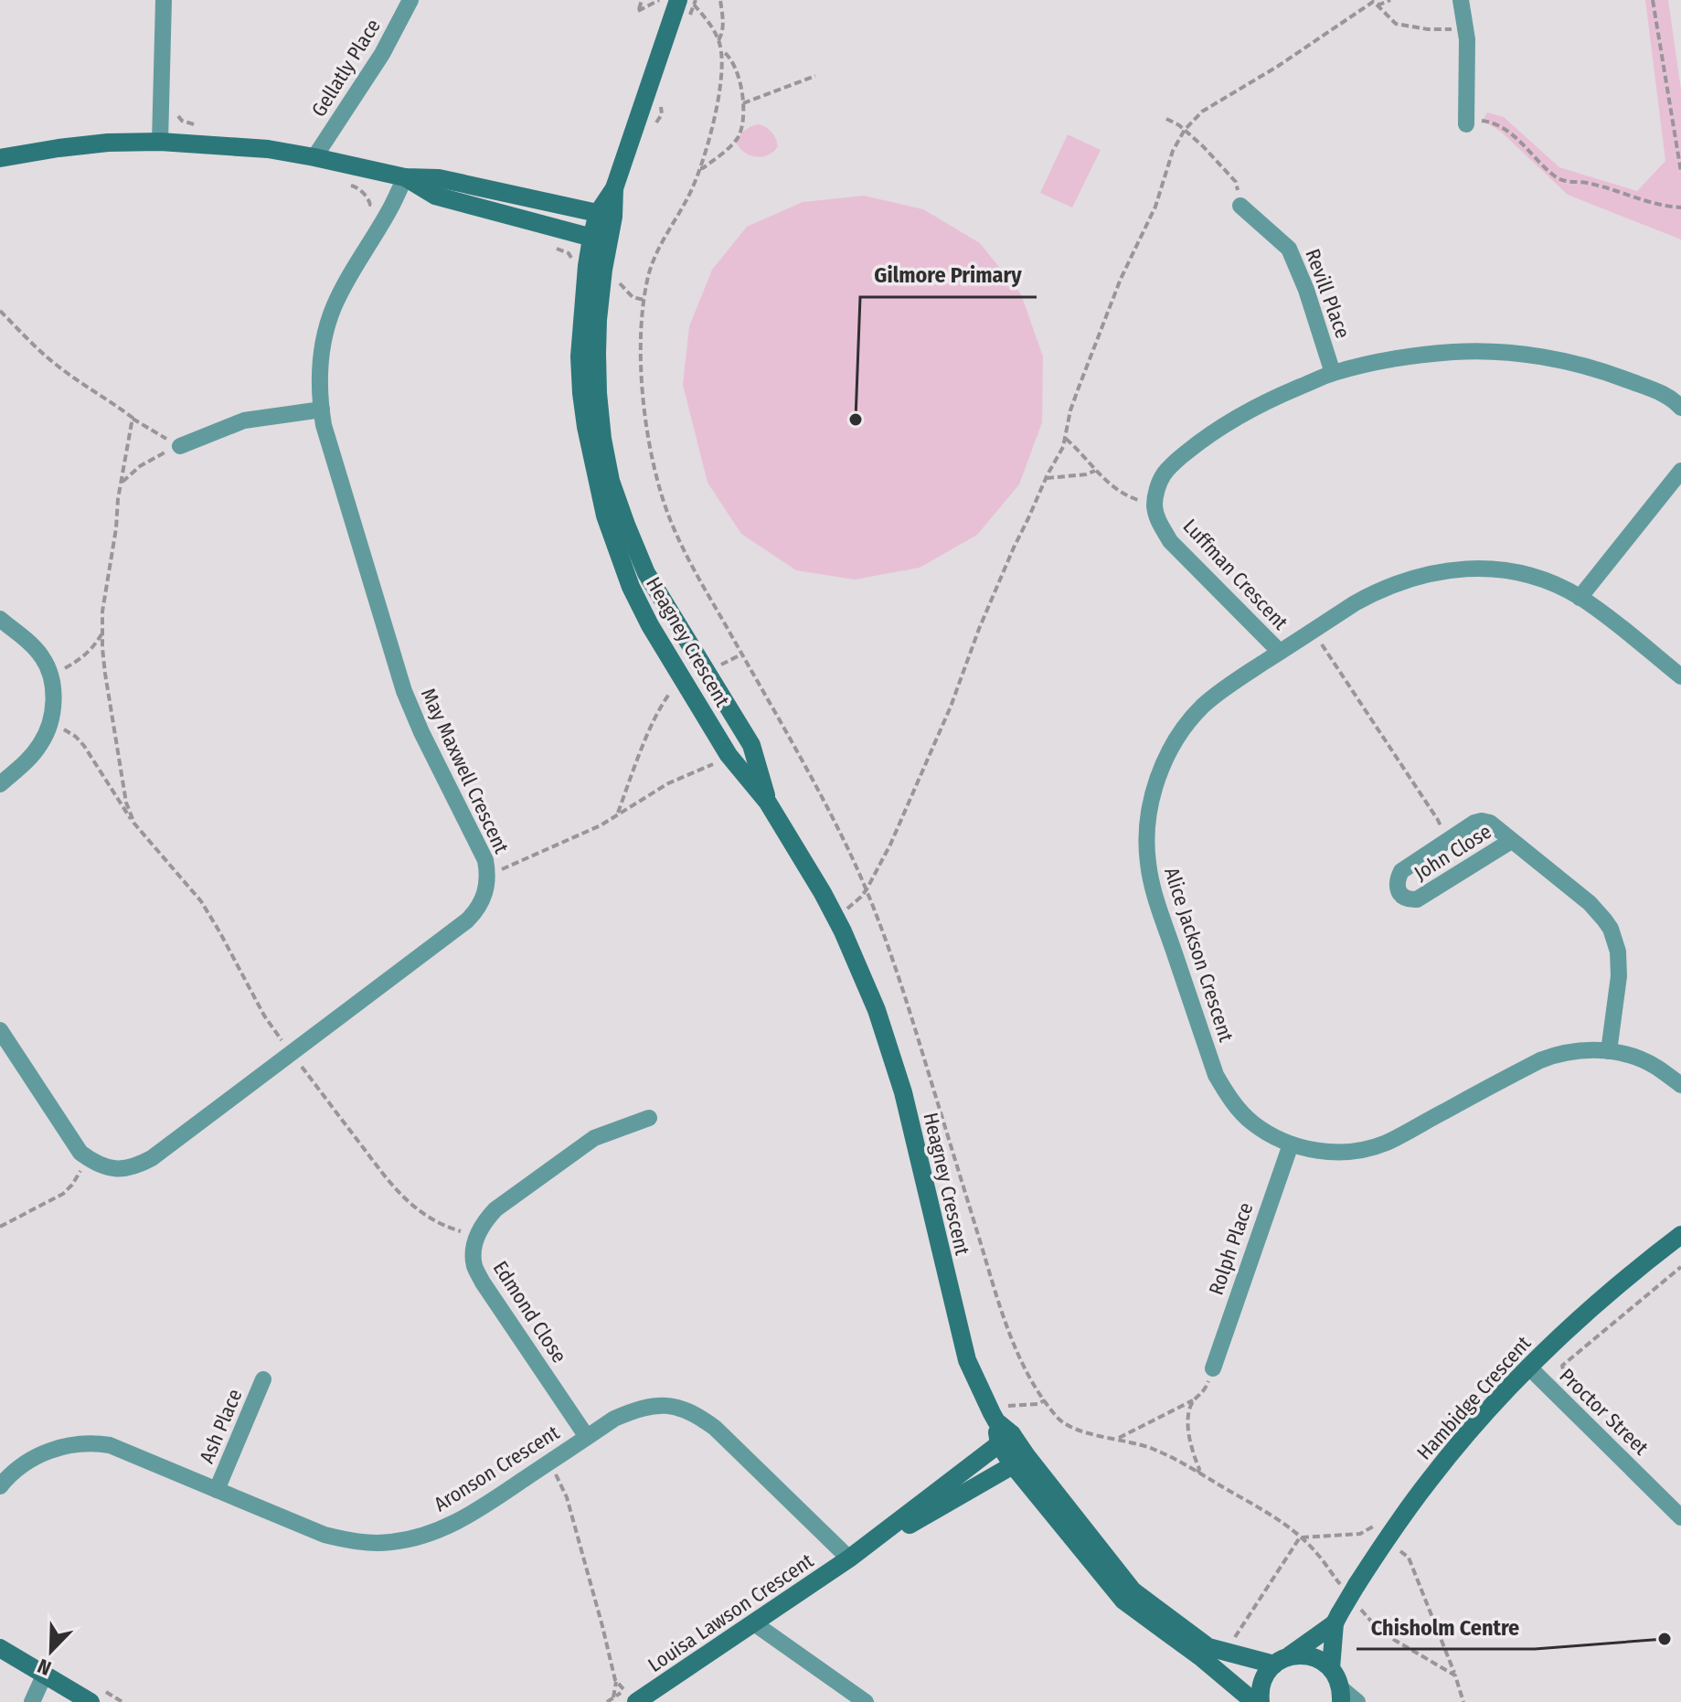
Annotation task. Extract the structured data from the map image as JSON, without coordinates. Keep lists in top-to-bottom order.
{
  "streets": {
    "street": [
      "Gellatly Place",
      "Revill Place",
      "Luffman Crescent",
      "Heagney Crescent",
      "May Maxwell Crescent",
      "John Close",
      "Alice Jackson Crescent",
      "Rolph Place",
      "Edmond Close",
      "Hambidge Crescent",
      "Proctor Street",
      "Ash Place",
      "Aronson Crescent",
      "Louisa Lawson Crescent"
    ]
  },
  "crossings": [
    ["Luffman Crescent", "Alice Jackson Crescent"],
    ["Heagney Crescent", "Hambidge Crescent"],
    ["Heagney Crescent", "Louisa Lawson Crescent"],
    ["John Close", "Alice Jackson Crescent"],
    ["Alice Jackson Crescent", "Rolph Place"],
    ["Edmond Close", "Aronson Crescent"],
    ["Hambidge Crescent", "Proctor Street"],
    ["Ash Place", "Aronson Crescent"],
    ["Aronson Crescent", "Louisa Lawson Crescent"]
  ],
  "places": ["Gilmore Primary", "Chisholm Centre"],
  "north": "bottom left"
}
